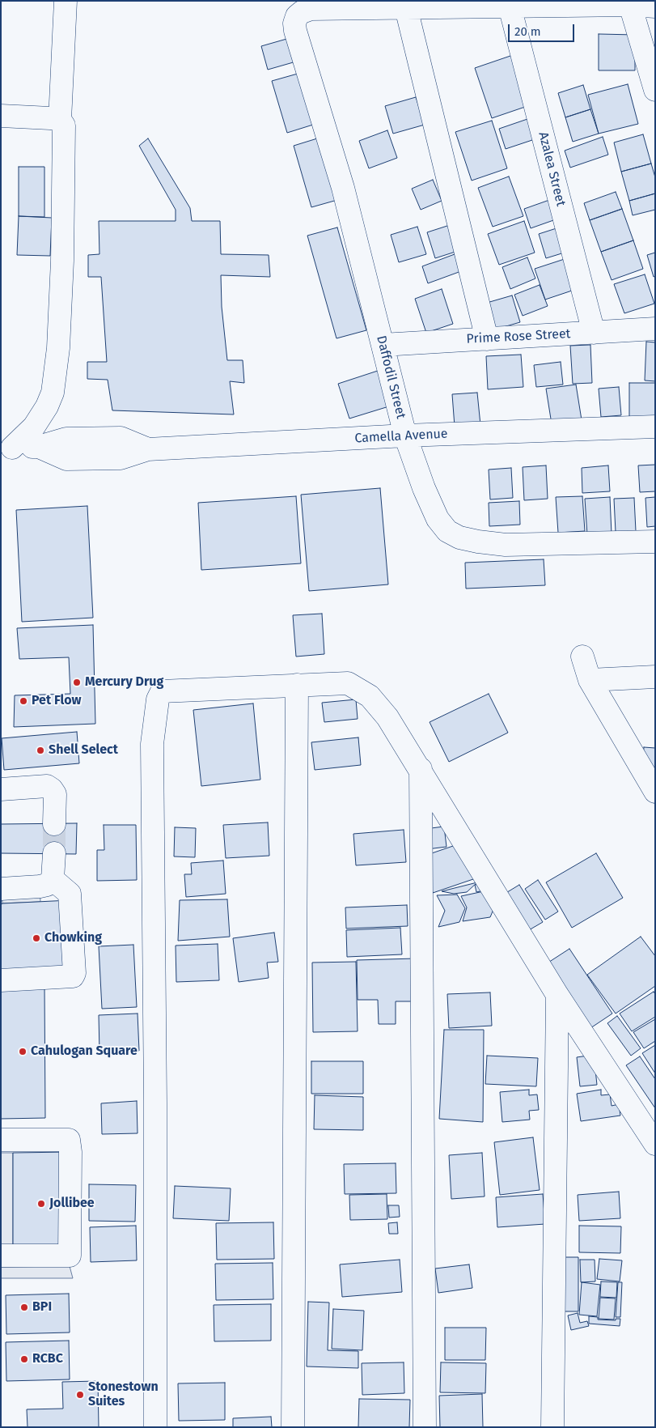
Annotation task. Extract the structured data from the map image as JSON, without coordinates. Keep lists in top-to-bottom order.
{
  "streets": {
    "street": [
      "Azalea Street",
      "Prime Rose Street",
      "Daffodil Street",
      "Camella Avenue"
    ]
  },
  "crossings": [
    ["Azalea Street", "Prime Rose Street"],
    ["Prime Rose Street", "Daffodil Street"],
    ["Daffodil Street", "Camella Avenue"]
  ],
  "places": [
    "Mercury Drug",
    "Pet Flow",
    "Shell Select",
    "Chowking",
    "Cahulogan Square",
    "Jollibee",
    "BPI",
    "RCBC",
    "Stonestown Suites"
  ],
  "scale_bar": "20 m"
}
